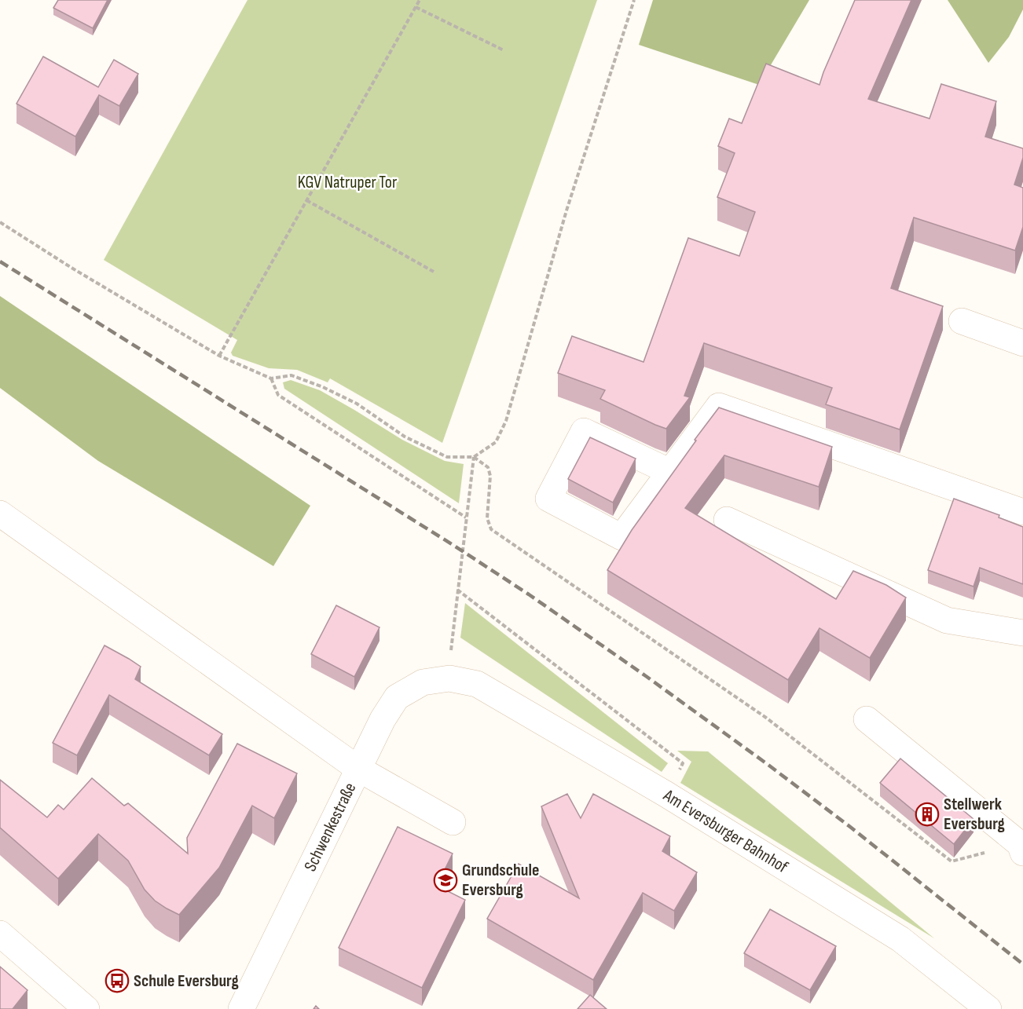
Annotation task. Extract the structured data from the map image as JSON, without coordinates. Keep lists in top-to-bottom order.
{
  "streets": {
    "street": ["Schwenkestraße", "Am Eversburger Bahnhof"]
  },
  "crossings": [
    ["Schwenkestraße", "Am Eversburger Bahnhof"]
  ],
  "parks": ["KGV Natruper Tor"],
  "places": {
    "building": ["Stellwerk Eversburg"],
    "school or university": ["Grundschule Eversburg"],
    "bus stop": ["Schule Eversburg"]
  }
}
